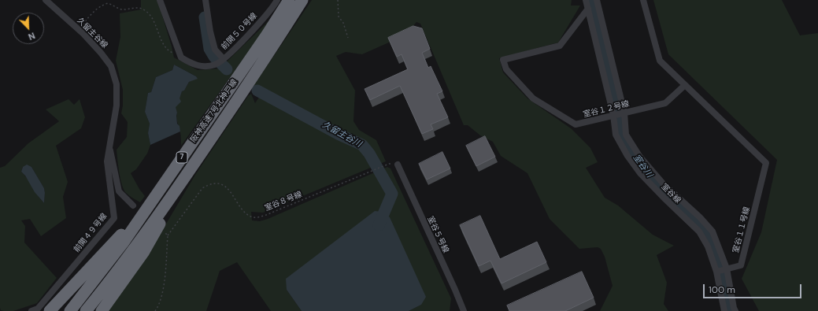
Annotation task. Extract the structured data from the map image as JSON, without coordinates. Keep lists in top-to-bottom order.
{
  "streets": {
    "highway": ["阪神高速7号北神戸線", "7"],
    "street": [
      "前開５０号線",
      "久留主谷線",
      "室谷１２号線",
      "室谷線",
      "室谷１１号線",
      "前開４９号線",
      "室谷５号線"
    ],
    "path": ["室谷８号線"]
  },
  "crossings": [
    ["久留主谷線", "前開４９号線"],
    ["室谷１２号線", "室谷線"],
    ["室谷１２号線", "室谷１１号線"],
    ["室谷８号線", "室谷５号線"]
  ],
  "water": ["久留主谷川", "室谷川"],
  "scale_bar": "100 m",
  "north": "bottom right"
}
